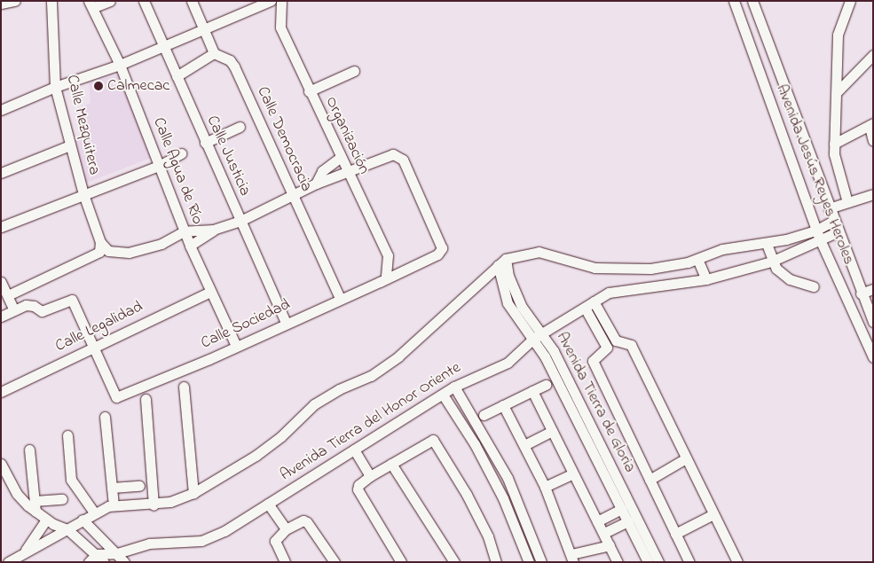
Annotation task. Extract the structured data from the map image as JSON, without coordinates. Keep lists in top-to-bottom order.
{
  "streets": {
    "street": [
      "Calle Mezquitera",
      "Organización",
      "Calle Democracia",
      "Calle Justicia",
      "Calle Agua de Río",
      "Avenida Jesús Reyes Heroles",
      "Calle Sociedad",
      "Calle Legalidad",
      "Avenida Tierra de Gloria",
      "Avenida Tierra del Honor Oriente"
    ]
  },
  "crossings": [
    ["Organización", "Calle Sociedad"],
    ["Calle Democracia", "Calle Sociedad"],
    ["Calle Justicia", "Calle Sociedad"],
    ["Calle Agua de Río", "Calle Sociedad"],
    ["Calle Agua de Río", "Calle Legalidad"],
    ["Avenida Jesús Reyes Heroles", "Avenida Tierra del Honor Oriente"],
    ["Calle Sociedad", "Calle Legalidad"],
    ["Avenida Tierra de Gloria", "Avenida Tierra del Honor Oriente"]
  ],
  "places": ["Calmecac"]
}
